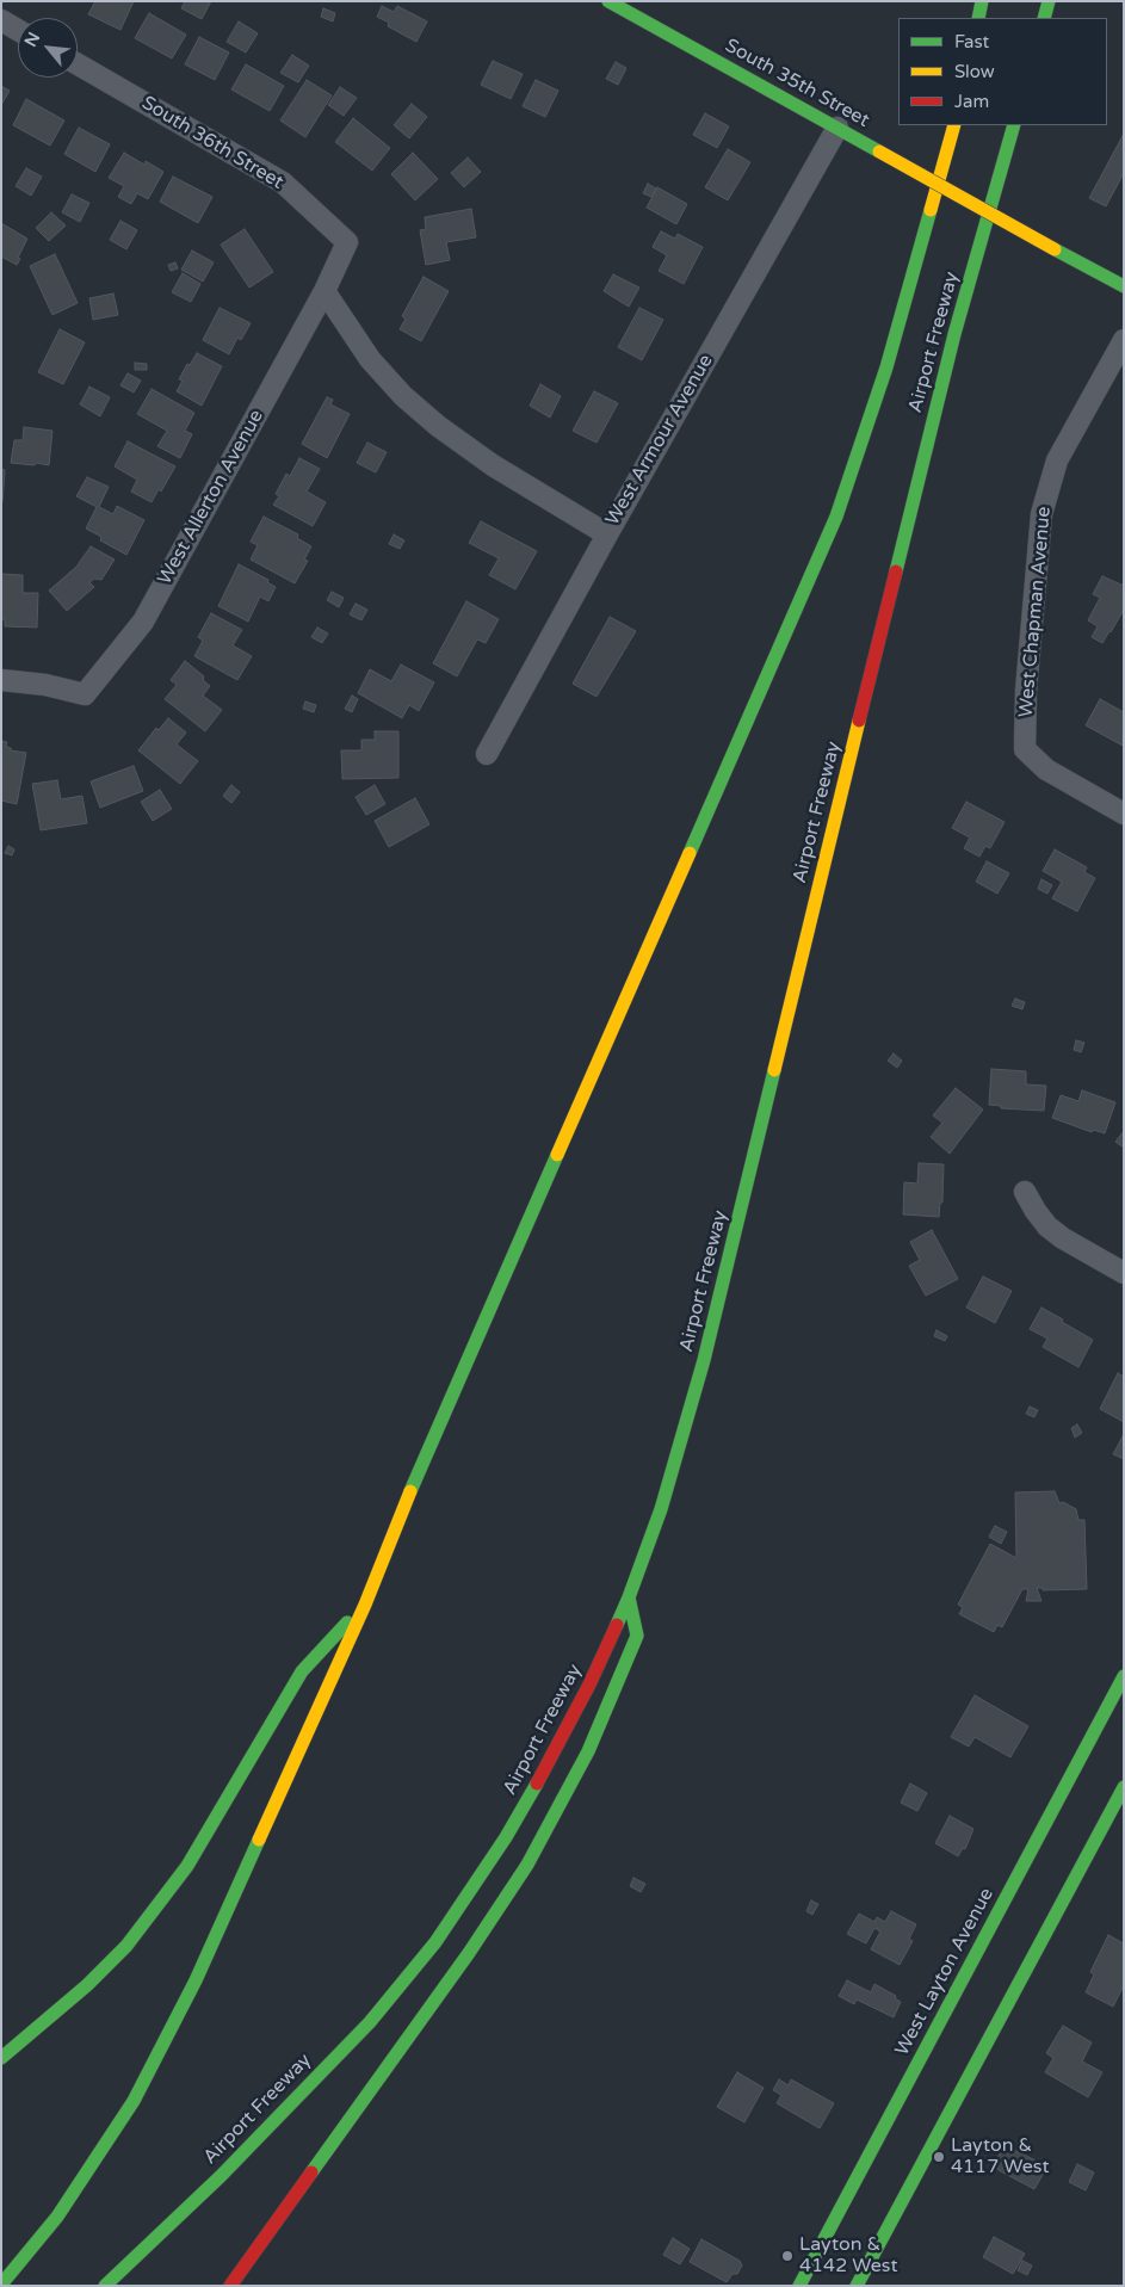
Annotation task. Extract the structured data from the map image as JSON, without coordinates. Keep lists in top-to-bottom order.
{
  "streets": {
    "main road": ["South 35th Street", "Airport Freeway", "West Layton Avenue"],
    "street": [
      "South 36th Street",
      "West Armour Avenue",
      "West Allerton Avenue",
      "West Chapman Avenue"
    ]
  },
  "crossings": [
    ["South 35th Street", "West Armour Avenue"],
    ["South 36th Street", "West Allerton Avenue"]
  ],
  "places": ["Layton & 4117 West", "Layton & 4142 West"],
  "legend": ["Fast", "Slow", "Jam"],
  "north": "top left"
}
